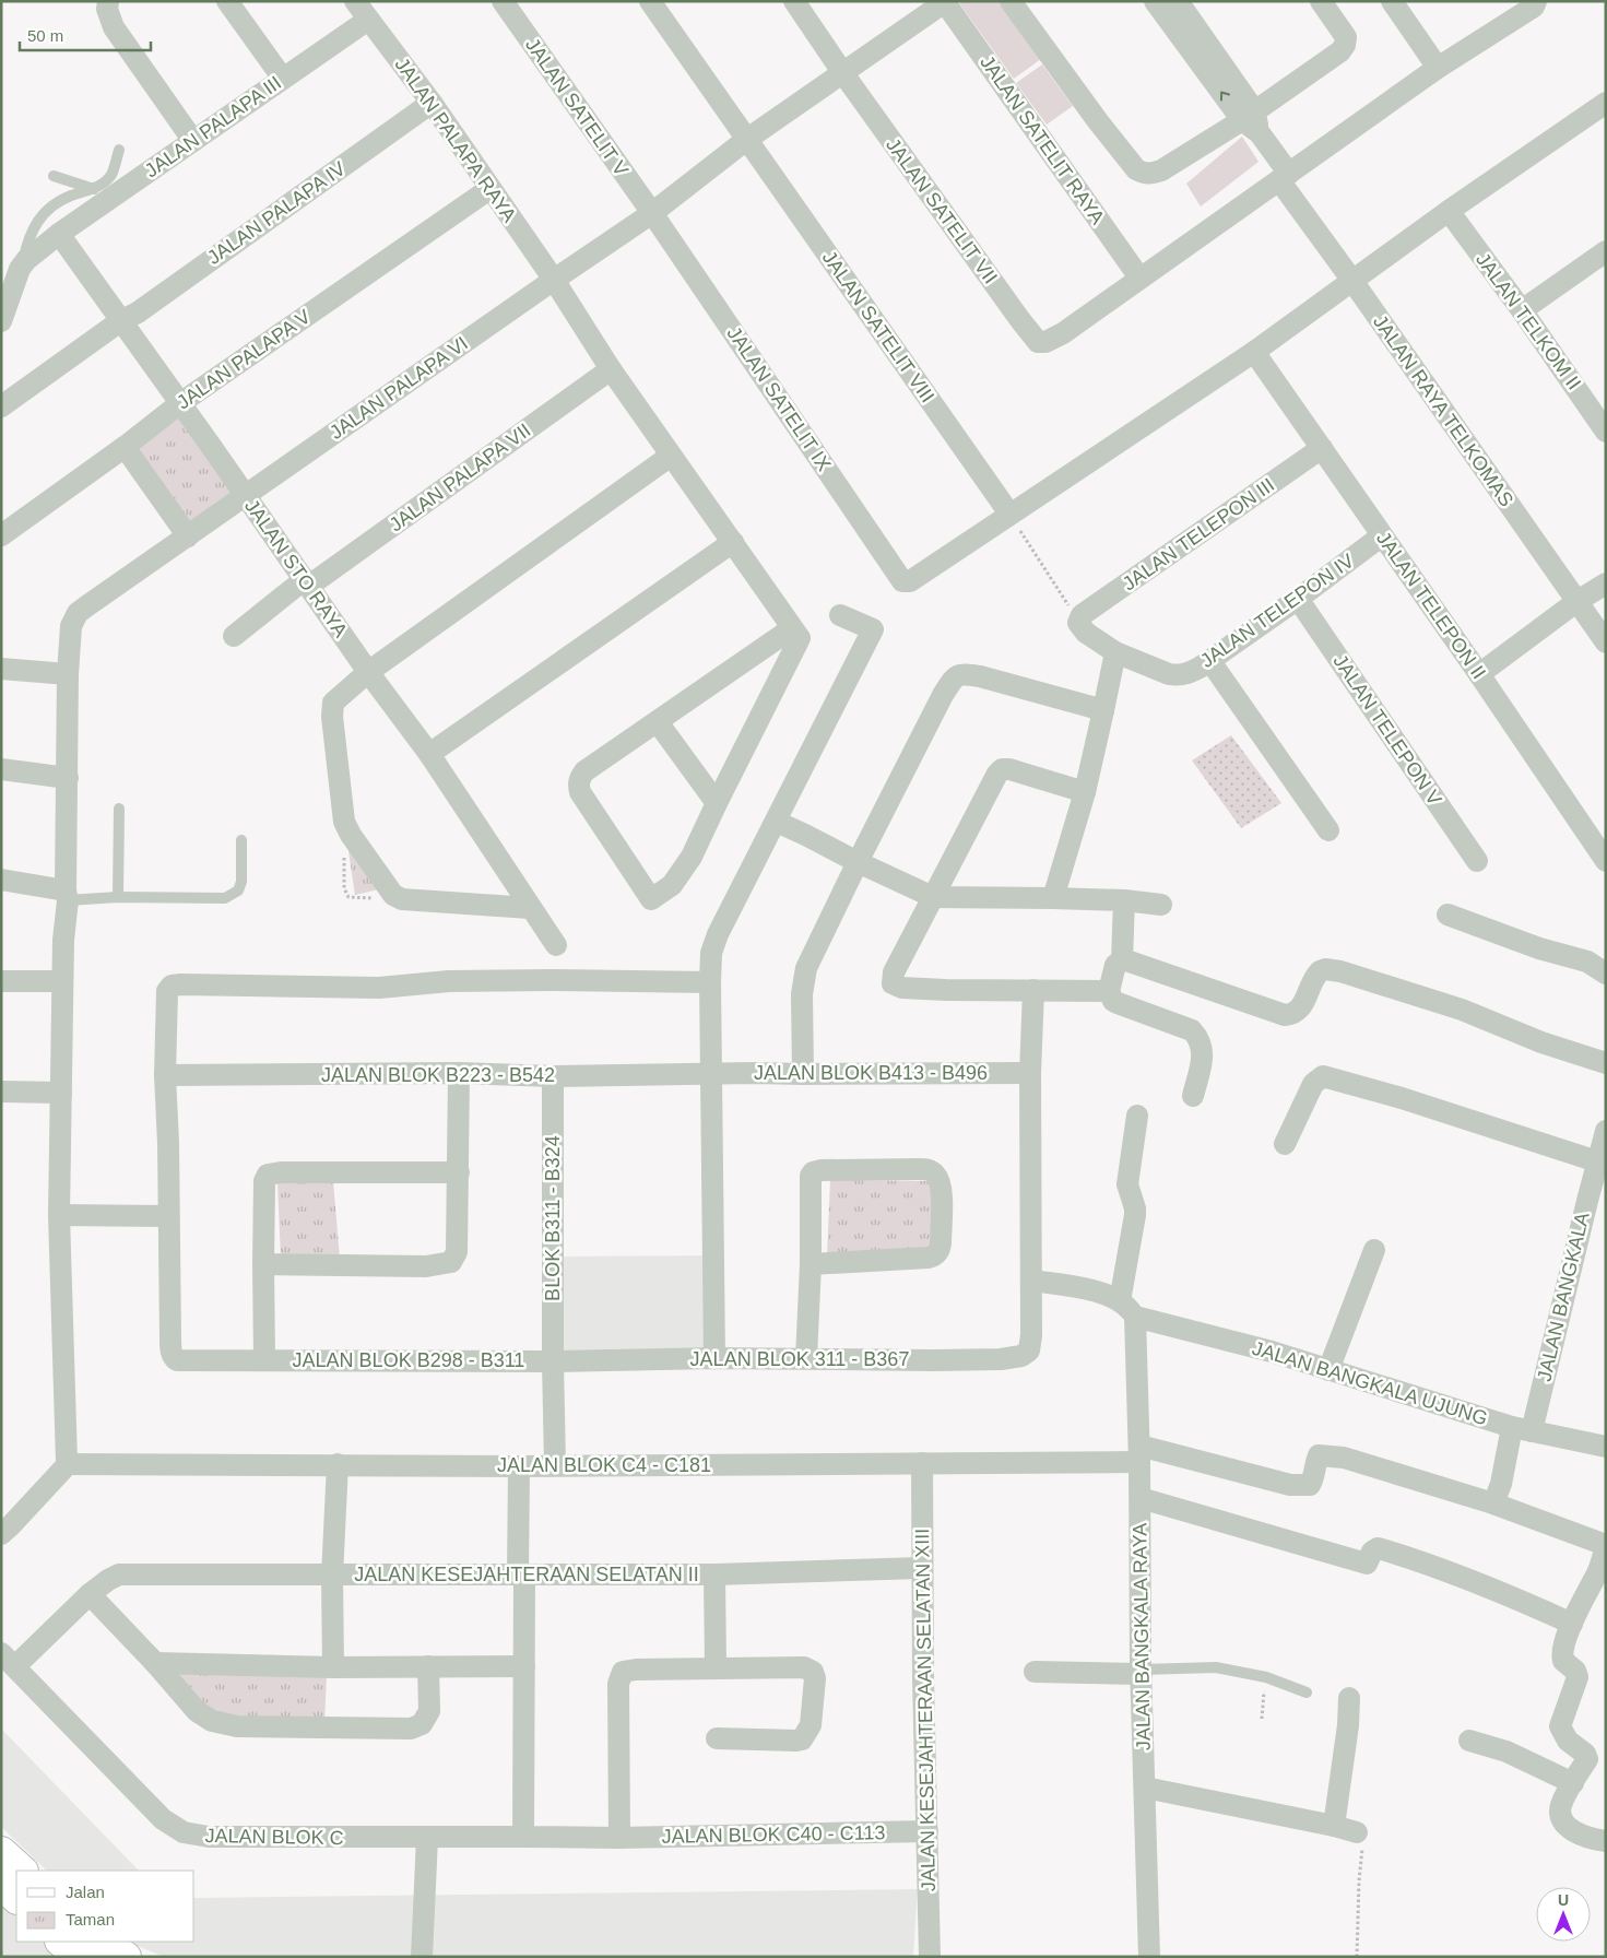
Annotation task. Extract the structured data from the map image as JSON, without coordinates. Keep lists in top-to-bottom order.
{
  "streets": {
    "street": [
      "JALAN SATELIT V",
      "JALAN PALAPA III",
      "JALAN PALAPA RAYA",
      "JALAN SATELIT RAYA",
      "JALAN SATELIT VII",
      "JALAN PALAPA IV",
      "JALAN TELKOM II",
      "JALAN SATELIT VIII",
      "JALAN PALAPA V",
      "JALAN PALAPA VI",
      "JALAN SATELIT IX",
      "JALAN RAYA TELKOMAS",
      "JALAN PALAPA VII",
      "JALAN TELEPON III",
      "JALAN STO RAYA",
      "JALAN TELEPON II",
      "JALAN TELEPON IV",
      "JALAN TELEPON V",
      "JALAN BLOK B413 - B496",
      "JALAN BLOK B223 - B542",
      "BLOK B311 - B324",
      "JALAN BANGKALA",
      "JALAN BLOK 311 - B367",
      "JALAN BLOK B298 - B311",
      "JALAN BANGKALA UJUNG",
      "JALAN BLOK C4 - C181",
      "JALAN KESEJAHTERAAN SELATAN II",
      "JALAN BANGKALA RAYA",
      "JALAN KESEJAHTERAAN SELATAN XIII",
      "JALAN BLOK C40 - C113",
      "JALAN BLOK C"
    ]
  },
  "crossings": [
    ["JALAN SATELIT V", "JALAN PALAPA VI"],
    ["JALAN SATELIT V", "JALAN SATELIT IX"],
    ["JALAN PALAPA III", "JALAN PALAPA RAYA"],
    ["JALAN PALAPA III", "JALAN STO RAYA"],
    ["JALAN PALAPA RAYA", "JALAN PALAPA IV"],
    ["JALAN PALAPA RAYA", "JALAN PALAPA V"],
    ["JALAN PALAPA RAYA", "JALAN PALAPA VI"],
    ["JALAN PALAPA RAYA", "JALAN PALAPA VII"],
    ["JALAN SATELIT RAYA", "JALAN SATELIT VII"],
    ["JALAN SATELIT RAYA", "JALAN PALAPA VI"],
    ["JALAN SATELIT VII", "JALAN PALAPA VI"],
    ["JALAN PALAPA IV", "JALAN STO RAYA"],
    ["JALAN SATELIT VIII", "JALAN PALAPA VI"],
    ["JALAN SATELIT VIII", "JALAN SATELIT IX"],
    ["JALAN PALAPA V", "JALAN STO RAYA"],
    ["JALAN PALAPA VI", "JALAN SATELIT IX"],
    ["JALAN PALAPA VI", "JALAN STO RAYA"],
    ["JALAN PALAPA VI", "JALAN BLOK C4 - C181"],
    ["JALAN PALAPA VII", "JALAN STO RAYA"],
    ["JALAN TELEPON III", "JALAN TELEPON II"],
    ["JALAN TELEPON II", "JALAN TELEPON IV"],
    ["JALAN TELEPON IV", "JALAN TELEPON V"],
    ["JALAN BLOK B413 - B496", "JALAN BLOK B223 - B542"],
    ["JALAN BLOK B223 - B542", "BLOK B311 - B324"],
    ["BLOK B311 - B324", "JALAN BLOK 311 - B367"],
    ["BLOK B311 - B324", "JALAN BLOK B298 - B311"],
    ["JALAN BANGKALA", "JALAN BANGKALA UJUNG"],
    ["JALAN BANGKALA", "JALAN BLOK C4 - C181"],
    ["JALAN BLOK 311 - B367", "JALAN BLOK B298 - B311"],
    ["JALAN BANGKALA UJUNG", "JALAN BANGKALA RAYA"],
    ["JALAN BLOK C4 - C181", "JALAN BANGKALA RAYA"],
    ["JALAN BLOK C4 - C181", "JALAN KESEJAHTERAAN SELATAN XIII"],
    ["JALAN KESEJAHTERAAN SELATAN II", "JALAN KESEJAHTERAAN SELATAN XIII"],
    ["JALAN KESEJAHTERAAN SELATAN II", "JALAN BLOK C"],
    ["JALAN KESEJAHTERAAN SELATAN XIII", "JALAN BLOK C40 - C113"],
    ["JALAN BLOK C40 - C113", "JALAN BLOK C"]
  ],
  "legend": ["Jalan", "Taman"],
  "scale_bar": "50 m",
  "north": "top"
}
